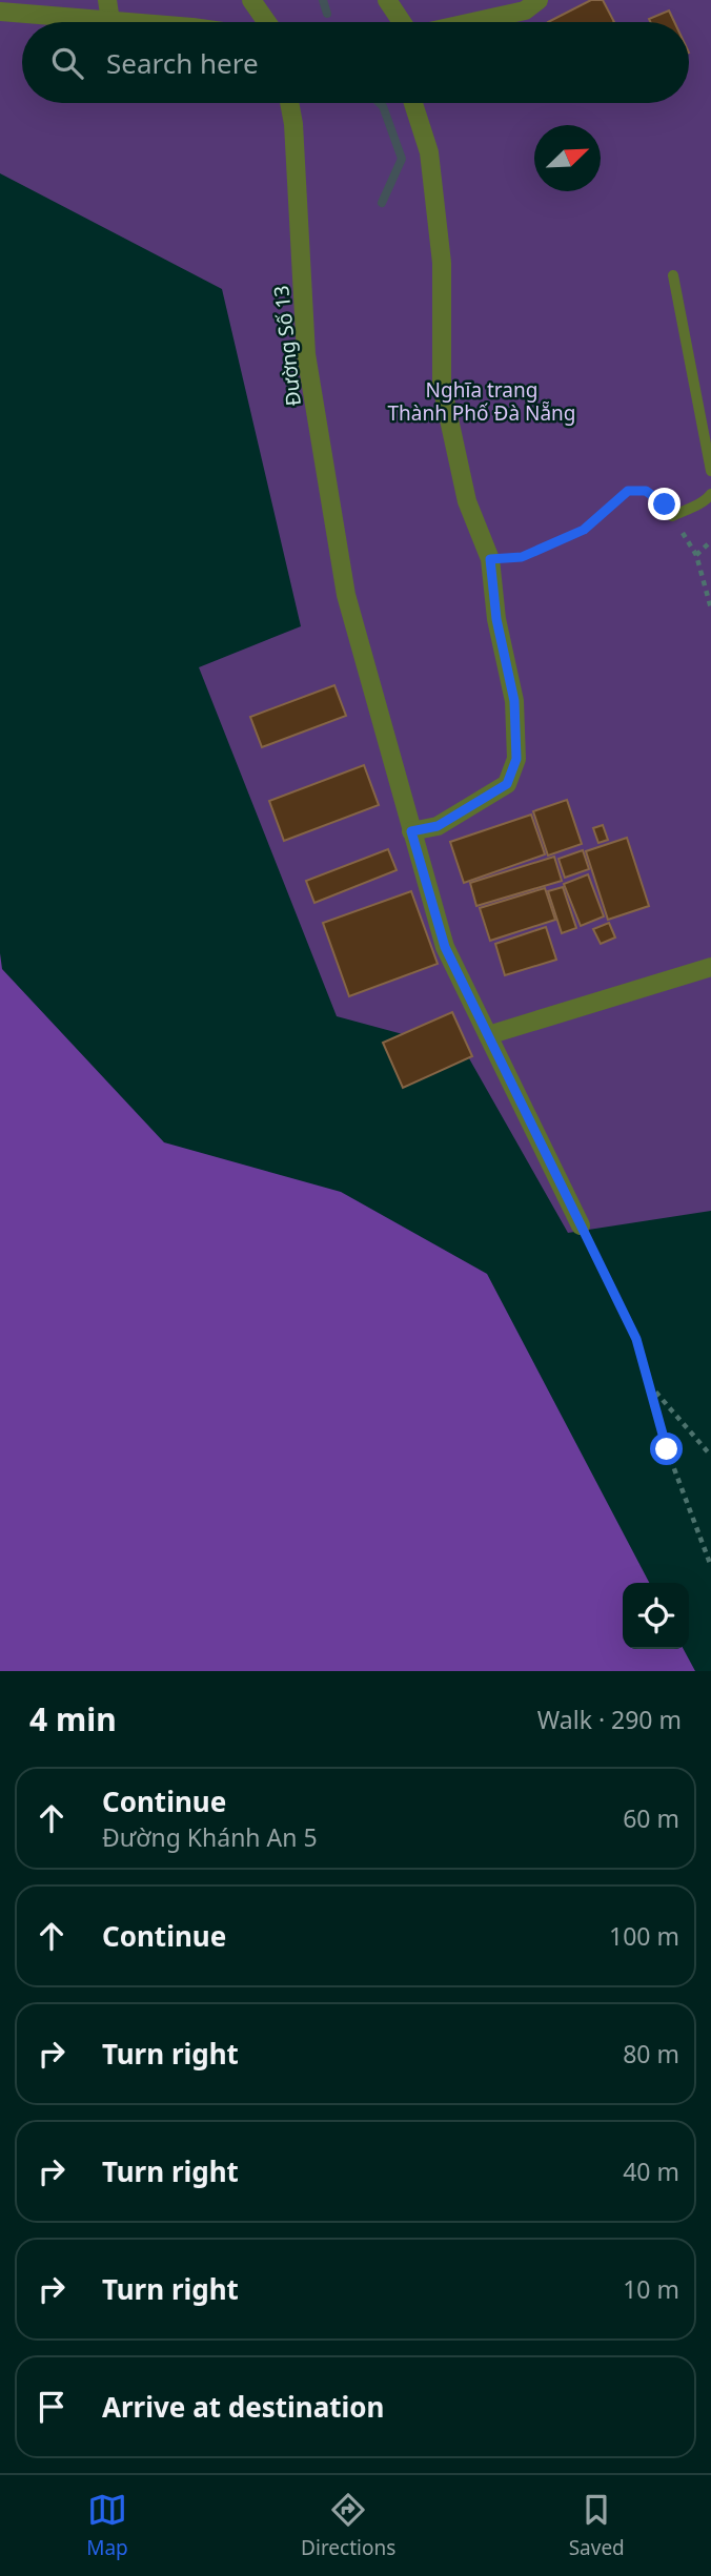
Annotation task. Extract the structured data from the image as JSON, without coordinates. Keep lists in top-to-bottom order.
{
  "streets": {
    "street": ["Đường Số 13"]
  },
  "parks": ["Nghĩa trang Thành Phố Đà Nẵng"],
  "north": "top right",
  "page": {
    "search": "Search here",
    "heading": ["4 min", "Walk · 290 m"],
    "list": [
      ["Continue", "Đường Khánh An 5", "60 m"],
      ["Continue", "100 m"],
      ["Turn right", "80 m"],
      ["Turn right", "40 m"],
      ["Turn right", "10 m"],
      "Arrive at destination"
    ],
    "nav": ["Map", "Directions", "Saved"]
  }
}
